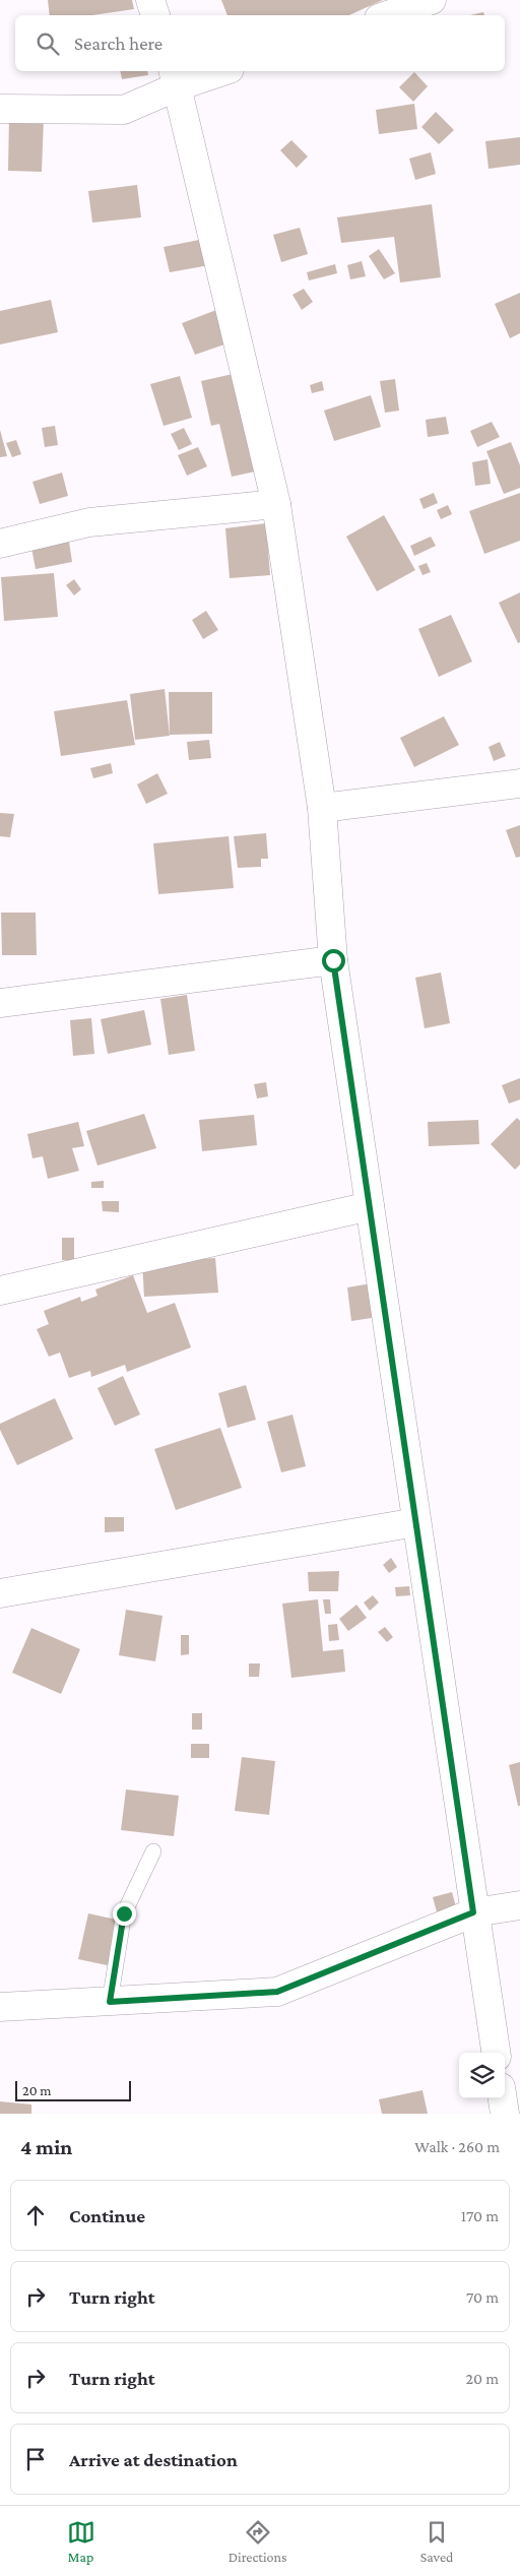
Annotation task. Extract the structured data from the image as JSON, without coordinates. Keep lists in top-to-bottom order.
{
  "scale_bar": "20 m",
  "page": {
    "search": "Search here",
    "scale": "20 m",
    "heading": ["4 min", "Walk · 260 m"],
    "list": [
      ["Continue", "170 m"],
      ["Turn right", "70 m"],
      ["Turn right", "20 m"],
      "Arrive at destination"
    ],
    "nav": ["Map", "Directions", "Saved"]
  }
}
